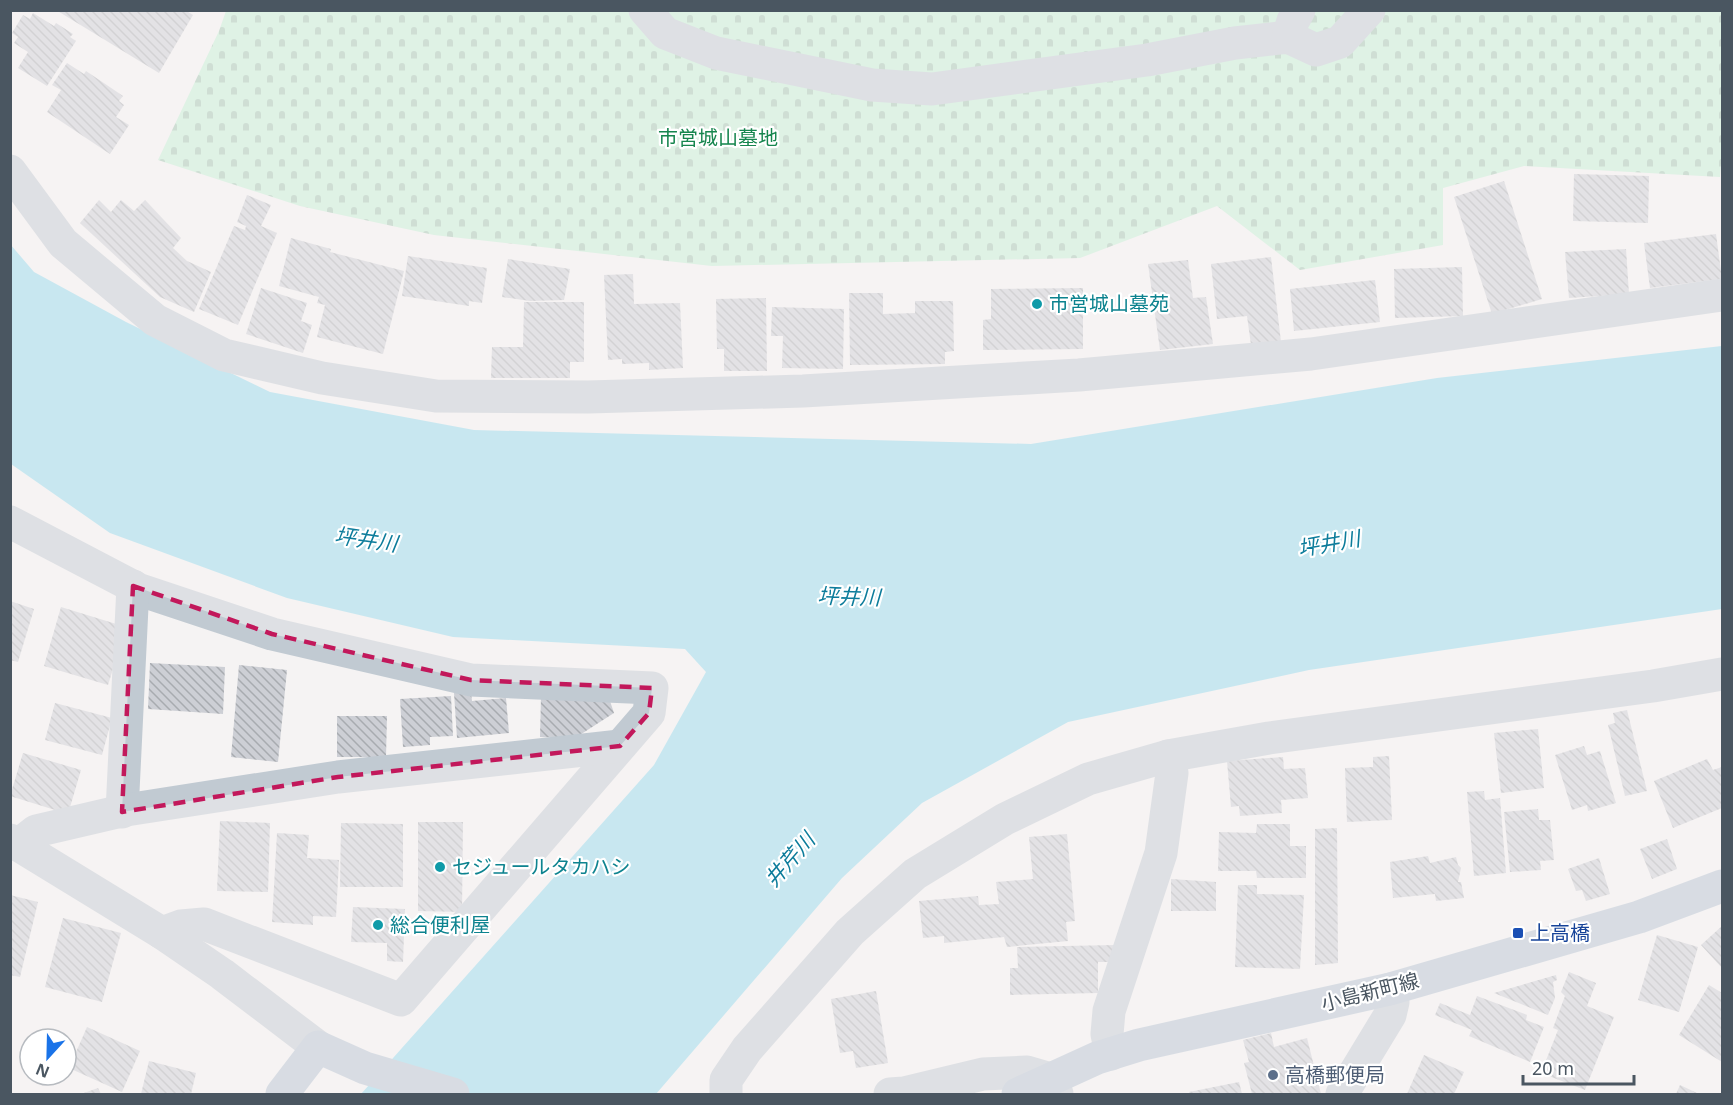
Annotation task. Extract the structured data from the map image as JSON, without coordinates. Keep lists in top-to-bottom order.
{
  "streets": {
    "main road": ["小島新町線"]
  },
  "water": ["坪井川", "井芹川"],
  "parks": ["市営城山墓地"],
  "places": {
    "other": [
      "市営城山墓苑",
      "セジュールタカハシ",
      "総合便利屋",
      "高橋郵便局"
    ],
    "transit": ["上高橋"]
  },
  "scale_bar": "20 m",
  "north": "bottom"
}
